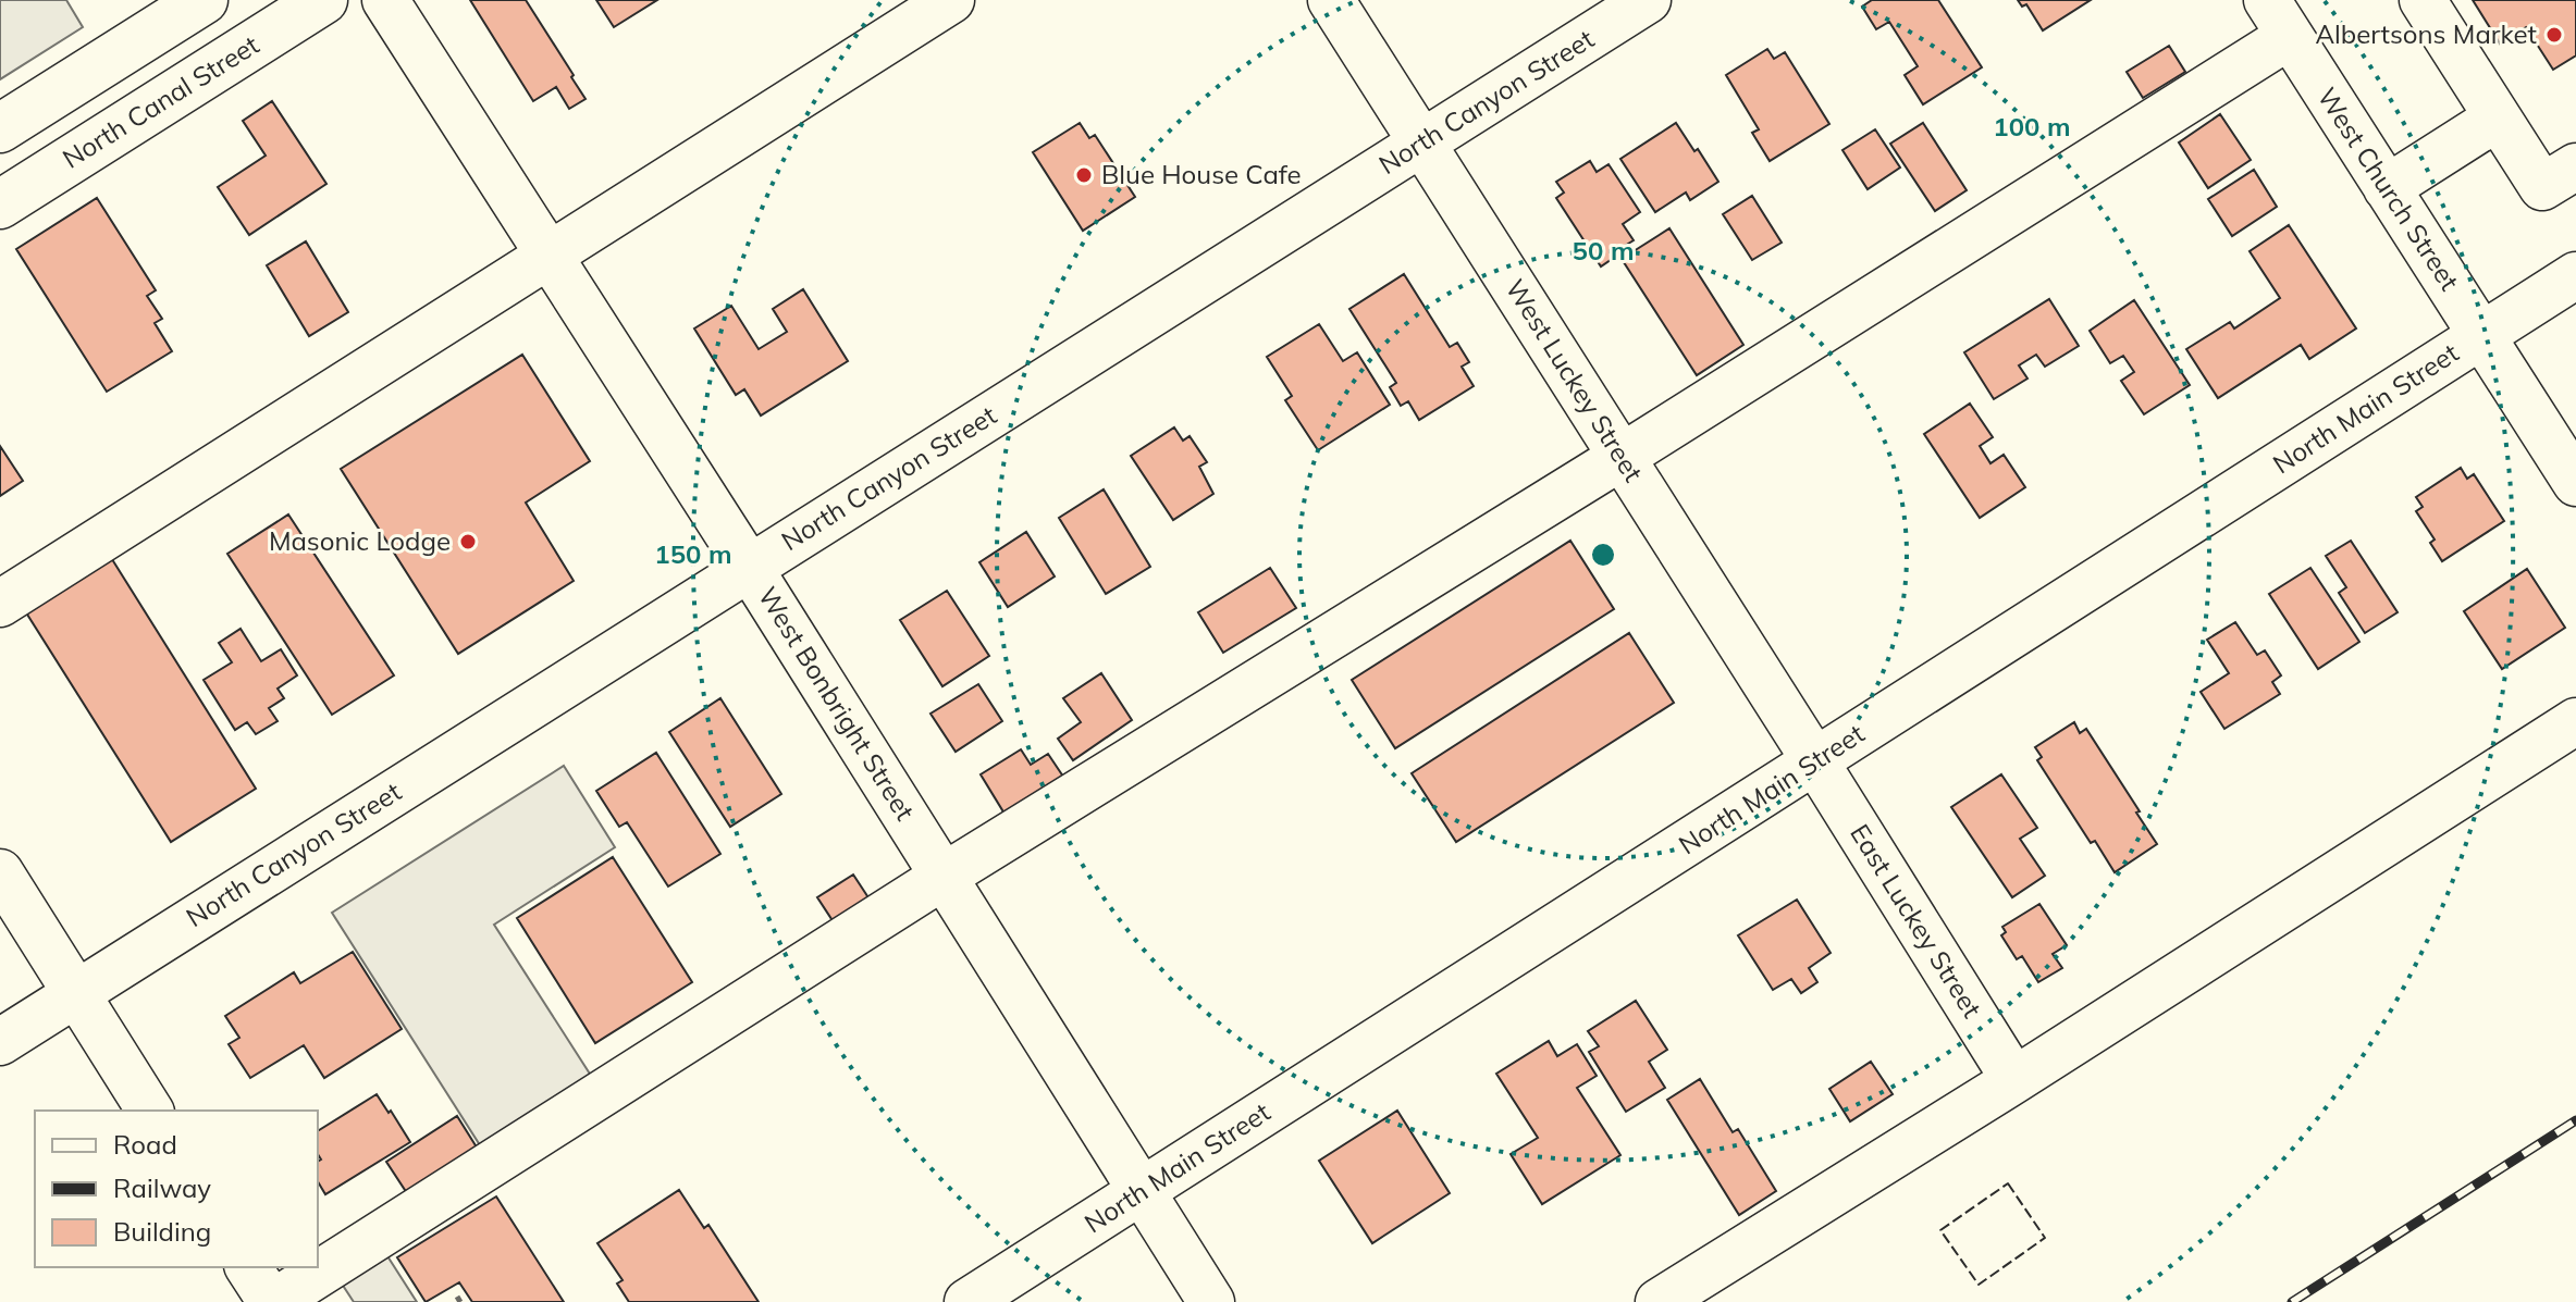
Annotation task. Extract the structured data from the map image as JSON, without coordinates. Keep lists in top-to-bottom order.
{
  "streets": {
    "highway": ["North Canal Street"],
    "street": [
      "North Canyon Street",
      "West Church Street",
      "West Luckey Street",
      "North Main Street",
      "West Bonbright Street",
      "East Luckey Street"
    ]
  },
  "crossings": [
    ["North Canyon Street", "West Luckey Street"],
    ["North Canyon Street", "West Bonbright Street"],
    ["West Church Street", "North Main Street"],
    ["West Luckey Street", "North Main Street"],
    ["West Luckey Street", "East Luckey Street"],
    ["North Main Street", "West Bonbright Street"],
    ["North Main Street", "East Luckey Street"]
  ],
  "places": ["Albertsons Market", "Blue House Cafe", "Masonic Lodge"],
  "legend": ["Road", "Railway", "Building"],
  "rings": ["100 m", "50 m", "150 m"]
}
